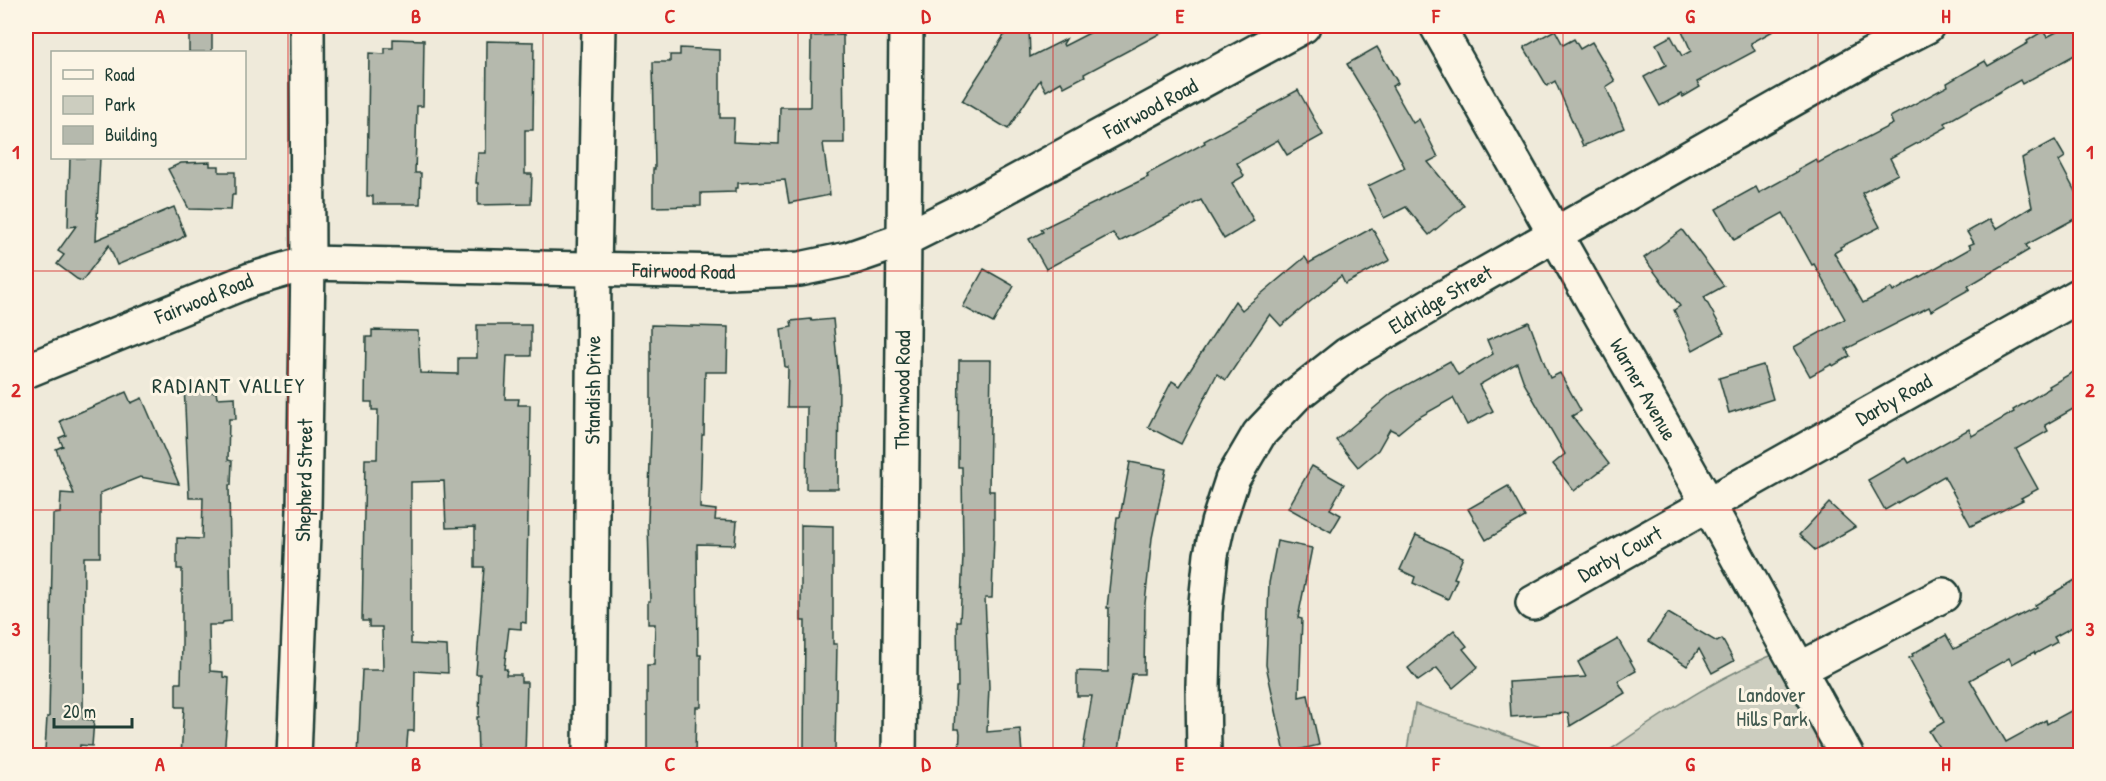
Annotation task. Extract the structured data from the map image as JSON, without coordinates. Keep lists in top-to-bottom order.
{
  "streets": {
    "street": [
      "Fairwood Road",
      "Eldridge Street",
      "Standish Drive",
      "Thornwood Road",
      "Warner Avenue",
      "Darby Road",
      "Shepherd Street",
      "Darby Court"
    ]
  },
  "crossings": [
    ["Fairwood Road", "Standish Drive"],
    ["Fairwood Road", "Thornwood Road"],
    ["Fairwood Road", "Shepherd Street"],
    ["Eldridge Street", "Warner Avenue"],
    ["Warner Avenue", "Darby Road"],
    ["Warner Avenue", "Darby Court"],
    ["Darby Road", "Darby Court"]
  ],
  "districts": ["RADIANT VALLEY"],
  "parks": ["Landover Hills Park"],
  "legend": ["Road", "Park", "Building"],
  "scale_bar": "20 m",
  "grid": {
    "columns": [
      "A",
      "B",
      "C",
      "D",
      "E",
      "F",
      "G",
      "H"
    ],
    "rows": ["1", "2", "3"]
  }
}
